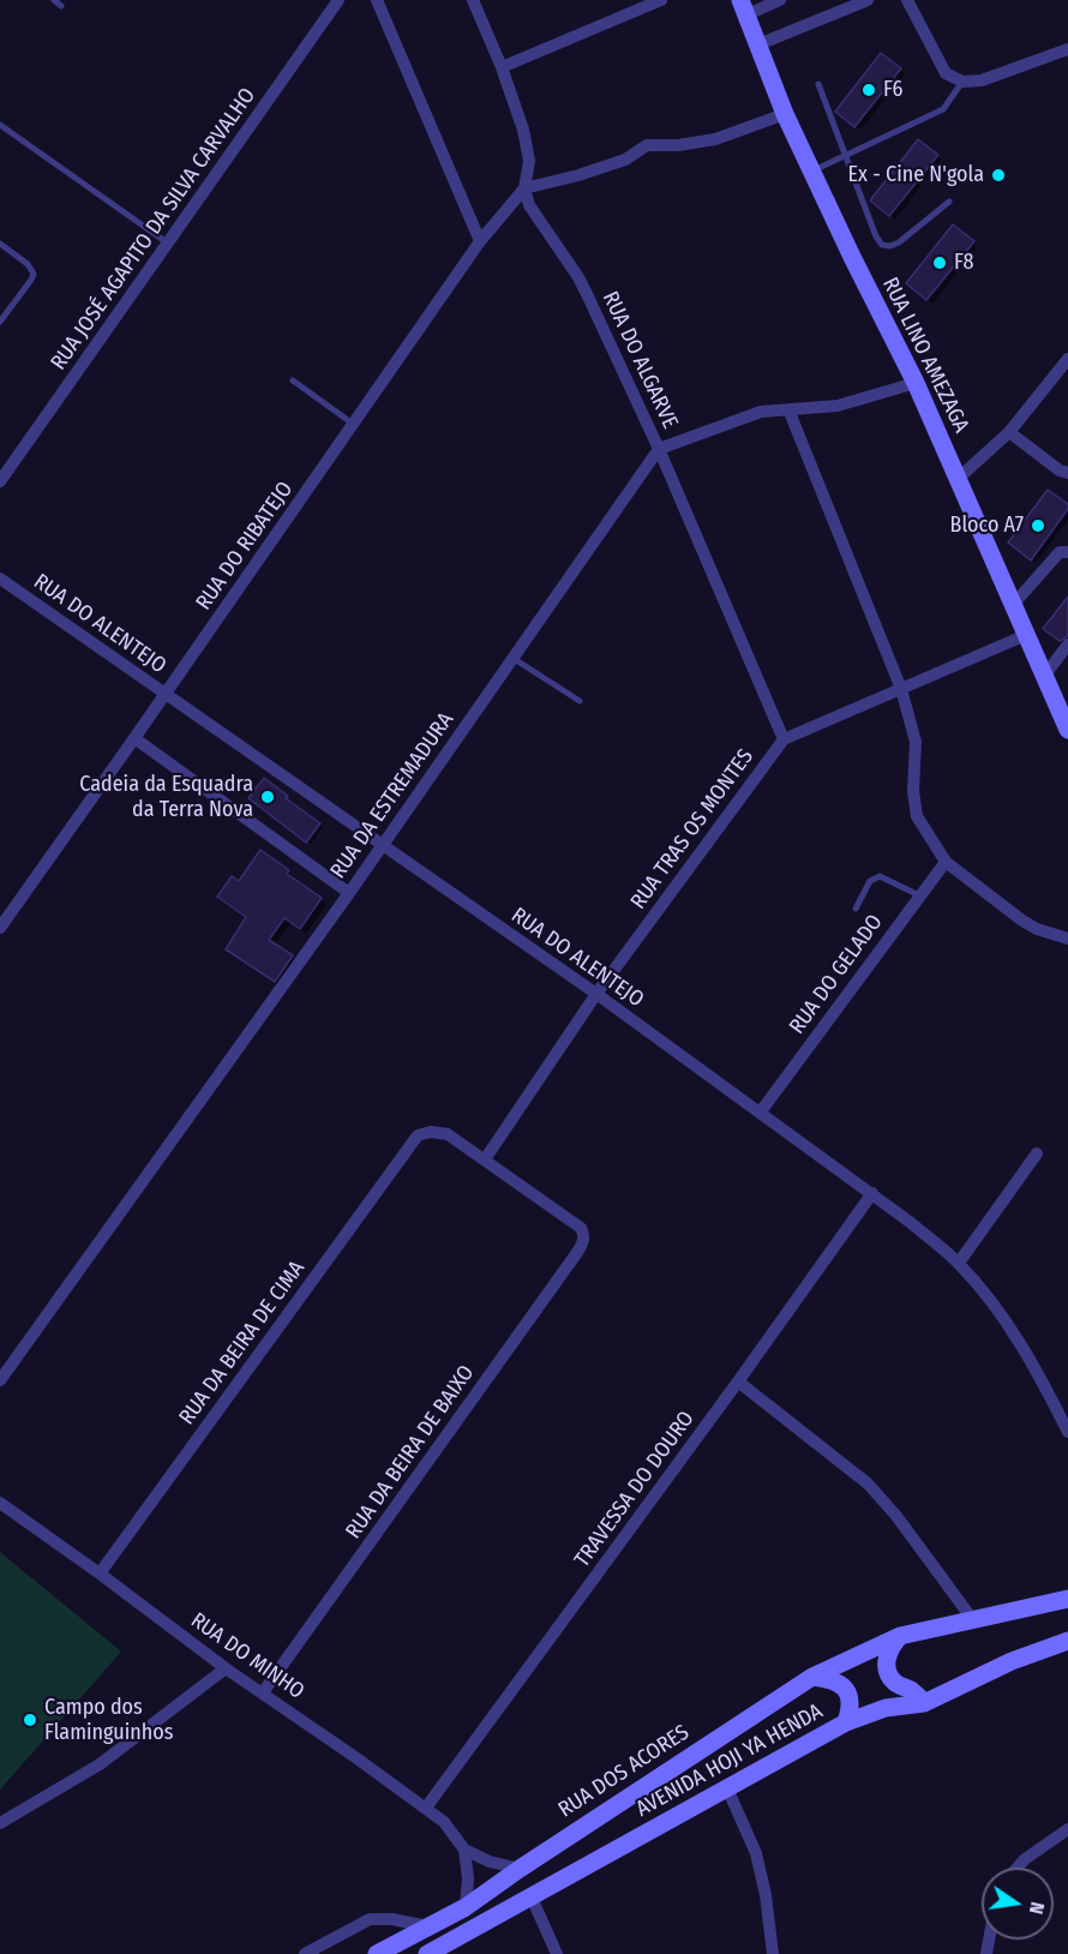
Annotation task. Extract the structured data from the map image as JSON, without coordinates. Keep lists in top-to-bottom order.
{
  "streets": {
    "main road": ["RUA LINO AMEZAGA", "AVENIDA HOJI YA HENDA", "RUA DOS ACORES"],
    "street": [
      "RUA JOSÉ AGAPITO DA SILVA CARVALHO",
      "RUA DO ALGARVE",
      "RUA DO RIBATEJO",
      "RUA DO ALENTEJO",
      "RUA DA ESTREMADURA",
      "RUA TRAS OS MONTES",
      "RUA DO GELADO",
      "RUA DA BEIRA DE CIMA",
      "RUA DA BEIRA DE BAIXO",
      "TRAVESSA DO DOURO",
      "RUA DO MINHO"
    ]
  },
  "crossings": [
    ["RUA LINO AMEZAGA", "RUA TRAS OS MONTES"],
    ["RUA DO ALGARVE", "RUA DO RIBATEJO"],
    ["RUA DO ALGARVE", "RUA DA ESTREMADURA"],
    ["RUA DO ALGARVE", "RUA TRAS OS MONTES"],
    ["RUA DO RIBATEJO", "RUA DO ALENTEJO"],
    ["RUA DO ALENTEJO", "RUA DA ESTREMADURA"],
    ["RUA DO ALENTEJO", "RUA TRAS OS MONTES"],
    ["RUA DO ALENTEJO", "RUA DO GELADO"],
    ["RUA DO ALENTEJO", "TRAVESSA DO DOURO"],
    ["RUA TRAS OS MONTES", "RUA DA BEIRA DE CIMA"],
    ["RUA TRAS OS MONTES", "RUA DA BEIRA DE BAIXO"],
    ["RUA DA BEIRA DE CIMA", "RUA DA BEIRA DE BAIXO"],
    ["RUA DA BEIRA DE CIMA", "RUA DO MINHO"],
    ["RUA DA BEIRA DE BAIXO", "RUA DO MINHO"],
    ["TRAVESSA DO DOURO", "RUA DO MINHO"],
    ["RUA DO MINHO", "RUA DOS ACORES"]
  ],
  "places": [
    "F6",
    "Ex - Cine N'gola",
    "F8",
    "Bloco A7",
    "Cadeia da Esquadra da Terra Nova",
    "Campo dos Flaminguinhos"
  ],
  "north": "right"
}
